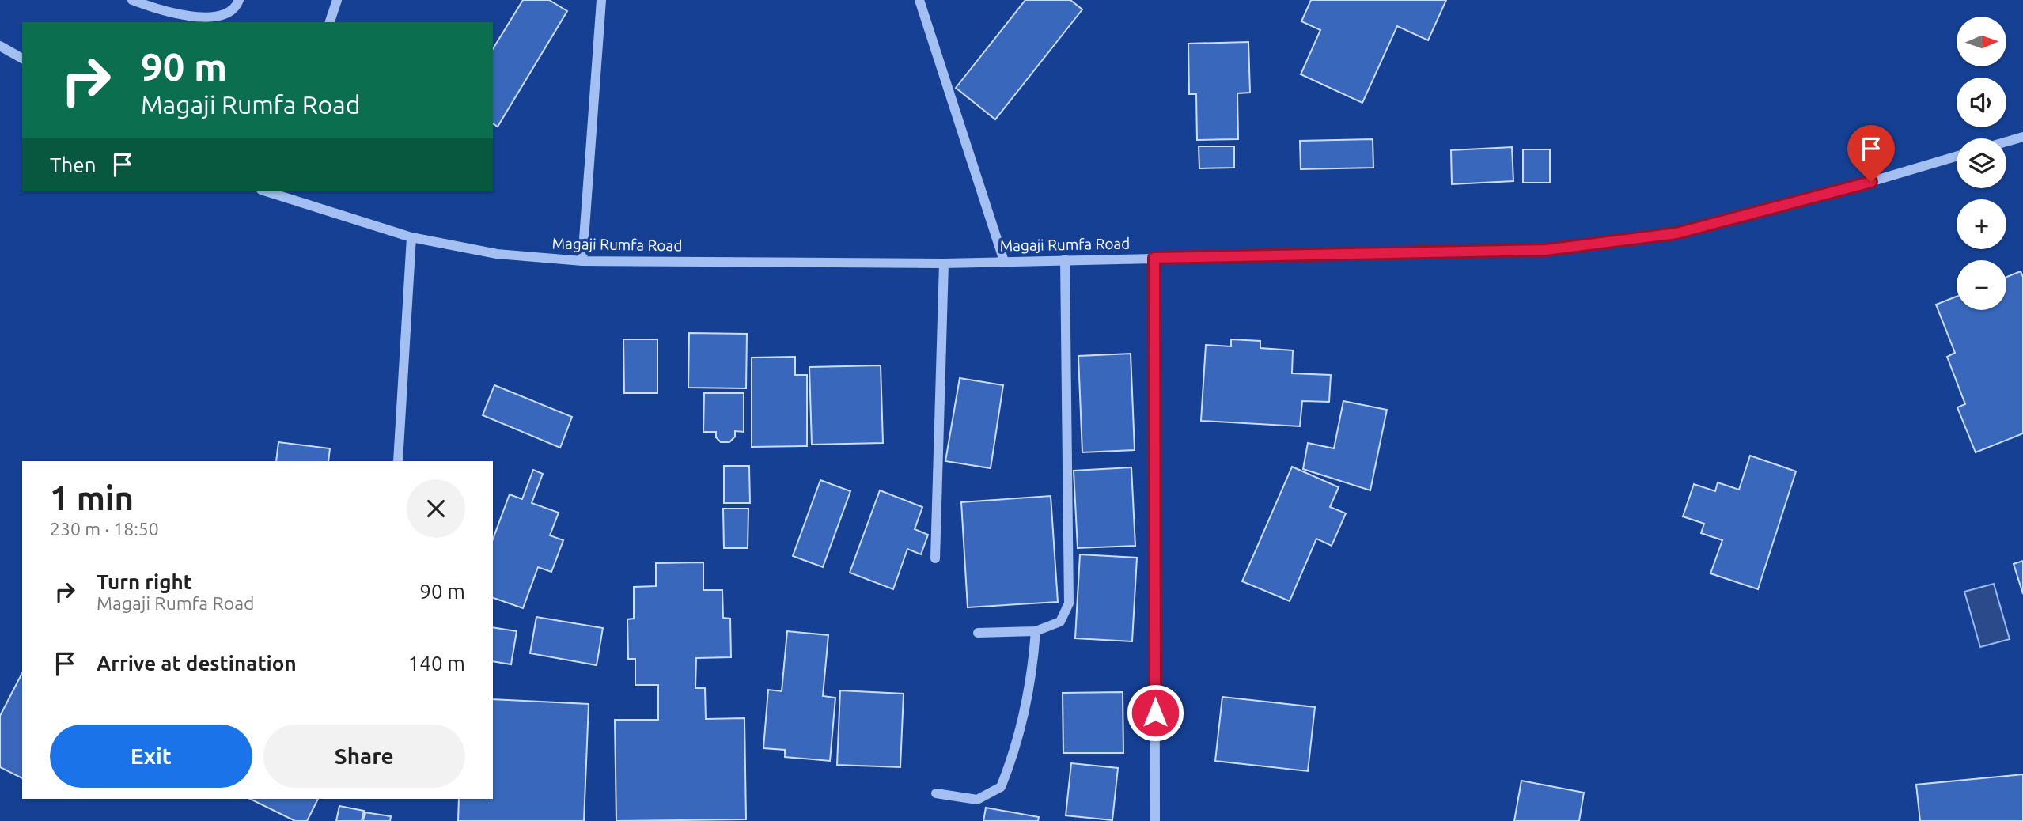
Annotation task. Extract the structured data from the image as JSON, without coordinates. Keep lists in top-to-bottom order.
{
  "streets": {
    "street": ["Magaji Rumfa Road"]
  },
  "north": "right",
  "page": {
    "map_buttons": ["+", "−"],
    "turn": ["90 m", "Magaji Rumfa Road"],
    "then": "Then",
    "heading": ["1 min", "230 m · 18:50"],
    "list": [
      {
        "name": "Turn right",
        "note": "Magaji Rumfa Road",
        "value": "90 m"
      },
      {
        "name": "Arrive at destination",
        "value": "140 m"
      }
    ],
    "buttons": ["Exit", "Share"]
  }
}
